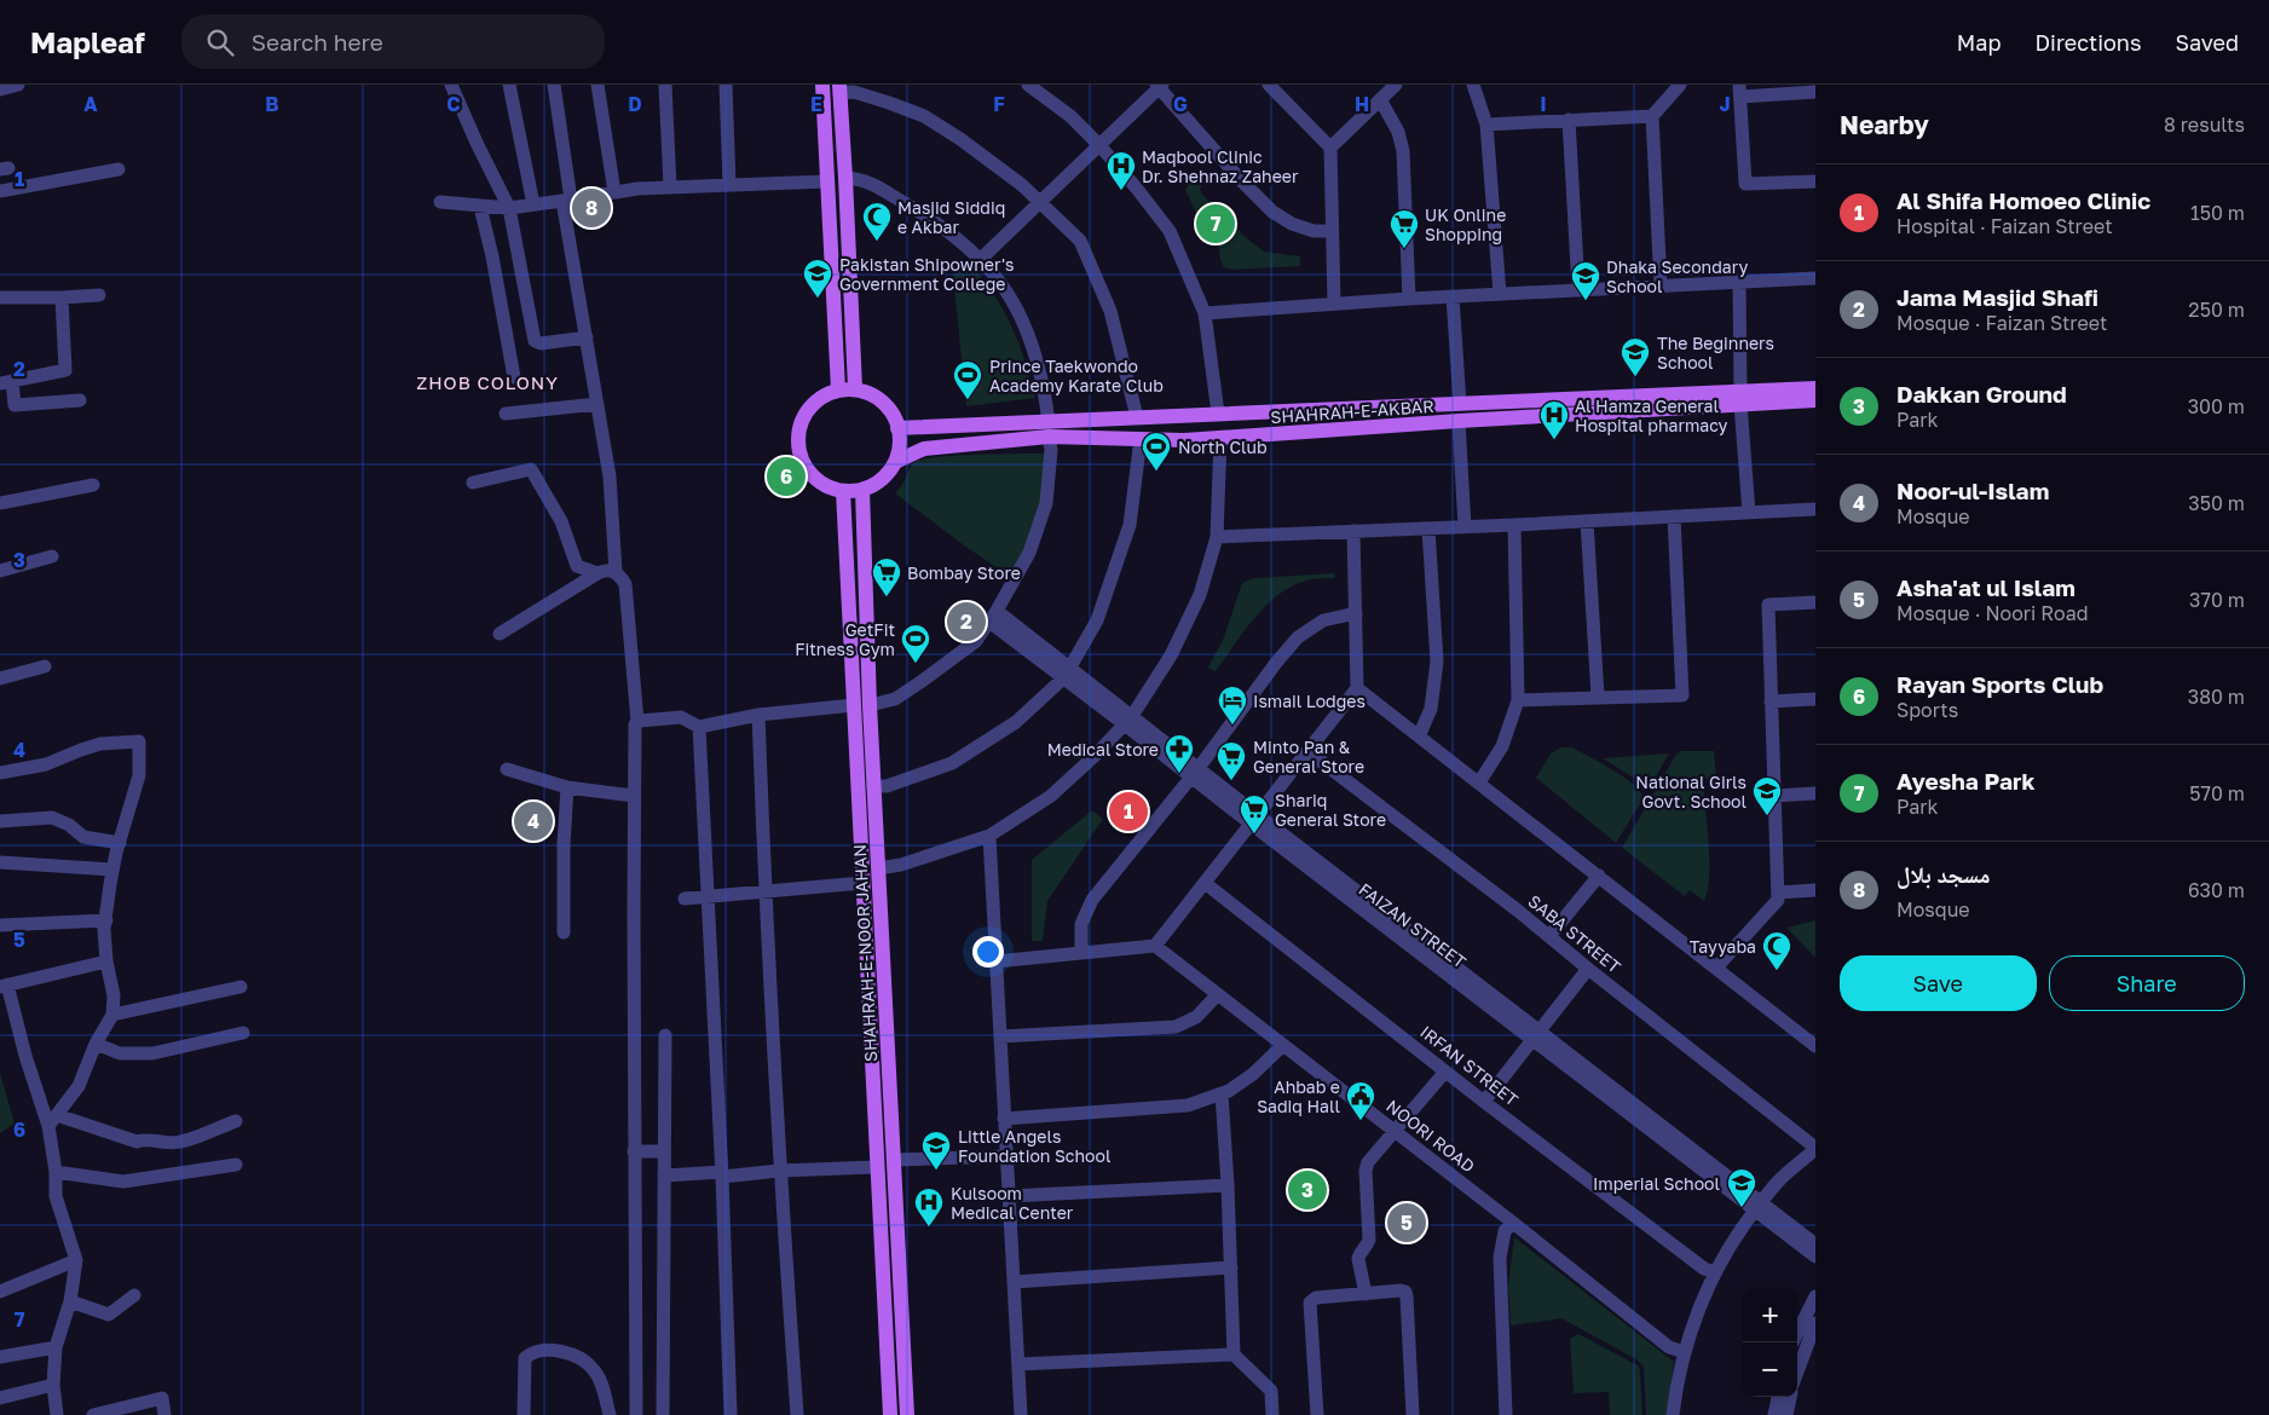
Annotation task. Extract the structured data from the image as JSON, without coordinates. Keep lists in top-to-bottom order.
{
  "streets": {
    "main road": ["SHAHRAH-E-AKBAR", "SHAHRAH-E-NOOR JAHAN"],
    "street": [
      "FAIZAN STREET",
      "SABA STREET",
      "IRFAN STREET",
      "NOORI ROAD"
    ]
  },
  "crossings": [
    ["SHAHRAH-E-AKBAR", "SHAHRAH-E-NOOR JAHAN"]
  ],
  "districts": ["ZHOB COLONY"],
  "places": {
    "hospital": ["Maqbool Clinic Dr. Shehnaz Zaheer", "Al Hamza General Hospital pharmacy", "Kulsoom Medical Center"],
    "mosque": ["Masjid Siddiq e Akbar", "Tayyaba"],
    "supermarket": [
      "UK Online Shopping",
      "Bombay Store",
      "Minto Pan & General Store",
      "Shariq General Store"
    ],
    "school or university": [
      "Pakistan Shipowner's Government College",
      "Dhaka Secondary School",
      "The Beginners School",
      "National Girls Govt. School",
      "Little Angels Foundation School",
      "Imperial School"
    ],
    "sports": ["Prince Taekwondo Academy Karate Club", "North Club", "GetFit Fitness Gym"],
    "hotel": ["Ismail Lodges"],
    "pharmacy": ["Medical Store"],
    "public building": ["Ahbab e Sadiq Hall"]
  },
  "page": {
    "header": "Mapleaf",
    "search": "Search here",
    "nav": ["Map", "Directions", "Saved"],
    "heading": ["Nearby", "8 results"],
    "list": [
      {
        "mark": "1",
        "name": "Al Shifa Homoeo Clinic",
        "note": "Hospital · Faizan Street",
        "value": "150 m"
      },
      {
        "mark": "2",
        "name": "Jama Masjid Shafi",
        "note": "Mosque · Faizan Street",
        "value": "250 m"
      },
      {
        "mark": "3",
        "name": "Dakkan Ground",
        "note": "Park",
        "value": "300 m"
      },
      {
        "mark": "4",
        "name": "Noor-ul-Islam",
        "note": "Mosque",
        "value": "350 m"
      },
      {
        "mark": "5",
        "name": "Asha'at ul Islam",
        "note": "Mosque · Noori Road",
        "value": "370 m"
      },
      {
        "mark": "6",
        "name": "Rayan Sports Club",
        "note": "Sports",
        "value": "380 m"
      },
      {
        "mark": "7",
        "name": "Ayesha Park",
        "note": "Park",
        "value": "570 m"
      },
      {
        "mark": "8",
        "name": "مسجد بلال",
        "note": "Mosque",
        "value": "630 m"
      }
    ],
    "pins": [
      "8",
      "7",
      "6",
      "2",
      "1",
      "4",
      "3",
      "5"
    ],
    "buttons": ["Save", "Share"],
    "map_buttons": ["+", "−"]
  },
  "grid": {
    "columns": [
      "A",
      "B",
      "C",
      "D",
      "E",
      "F",
      "G",
      "H",
      "I",
      "J"
    ],
    "rows": [
      "1",
      "2",
      "3",
      "4",
      "5",
      "6",
      "7"
    ]
  }
}
